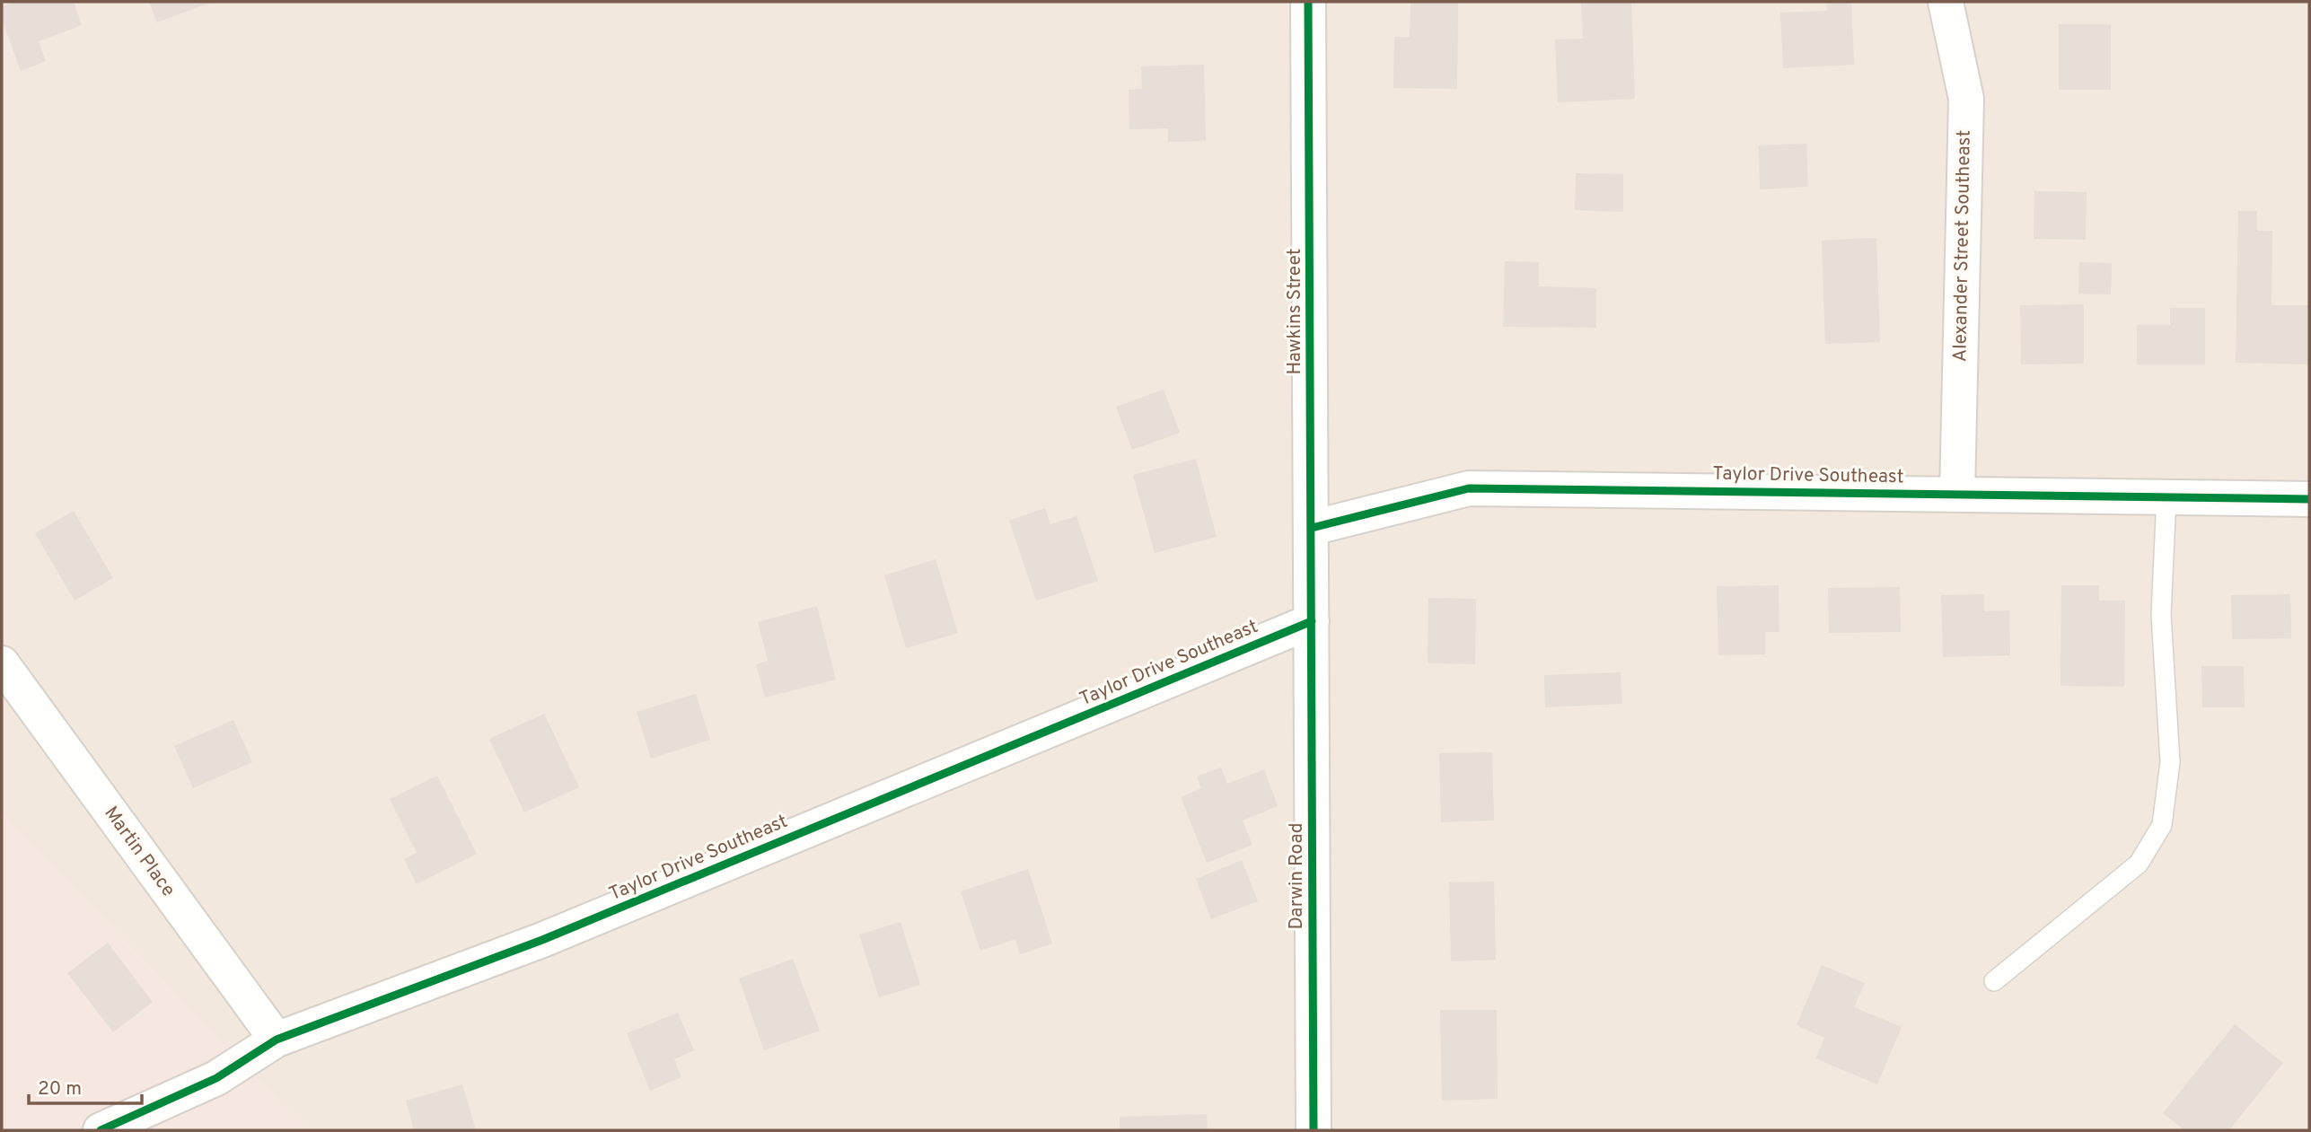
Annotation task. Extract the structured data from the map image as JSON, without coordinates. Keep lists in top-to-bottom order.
{
  "streets": {
    "street": [
      "Alexander Street Southeast",
      "Hawkins Street",
      "Taylor Drive Southeast",
      "Martin Place",
      "Darwin Road"
    ]
  },
  "crossings": [
    ["Alexander Street Southeast", "Taylor Drive Southeast"],
    ["Hawkins Street", "Taylor Drive Southeast"],
    ["Hawkins Street", "Darwin Road"],
    ["Taylor Drive Southeast", "Martin Place"],
    ["Taylor Drive Southeast", "Darwin Road"]
  ],
  "scale_bar": "20 m"
}
